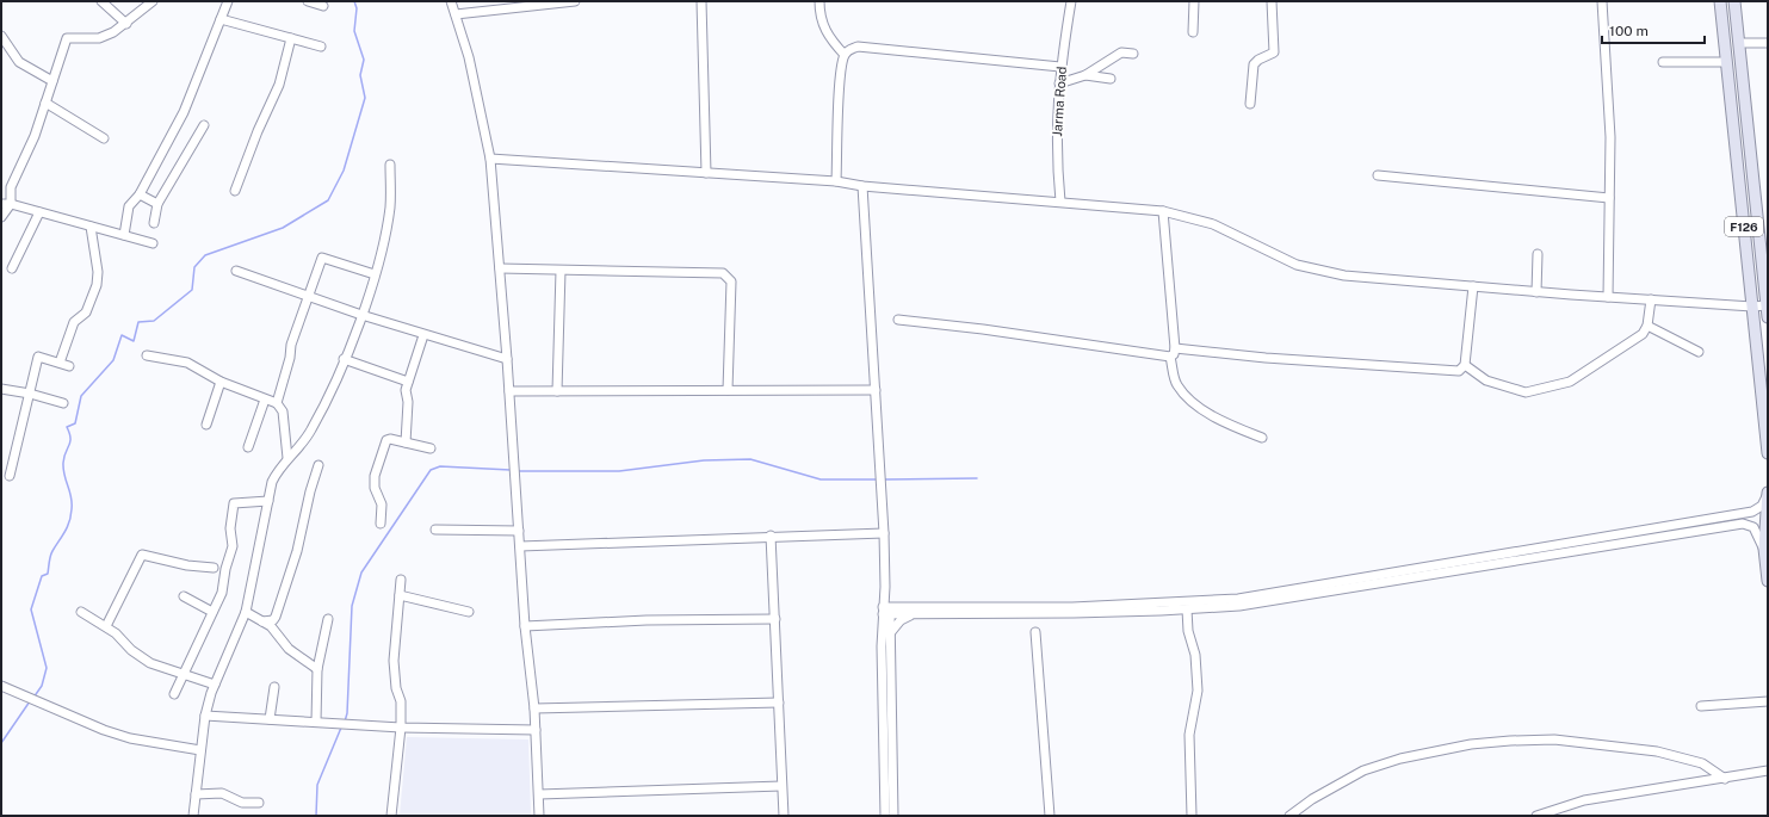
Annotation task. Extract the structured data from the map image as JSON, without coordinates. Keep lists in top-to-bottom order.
{
  "streets": {
    "main road": ["F126"],
    "street": ["Jarma Road"]
  },
  "scale_bar": "100 m"
}
